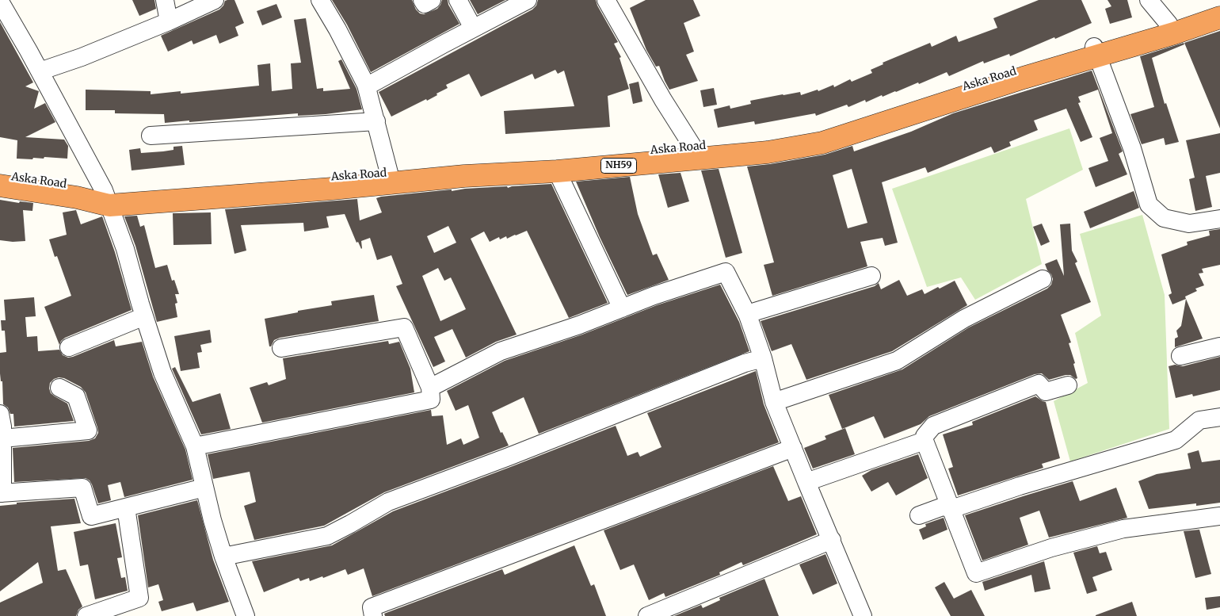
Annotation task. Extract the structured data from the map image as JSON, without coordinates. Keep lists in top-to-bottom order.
{
  "streets": {
    "highway": ["Aska Road", "NH59"]
  },
  "crossings": [
    ["Aska Road", "NH59"]
  ]
}
